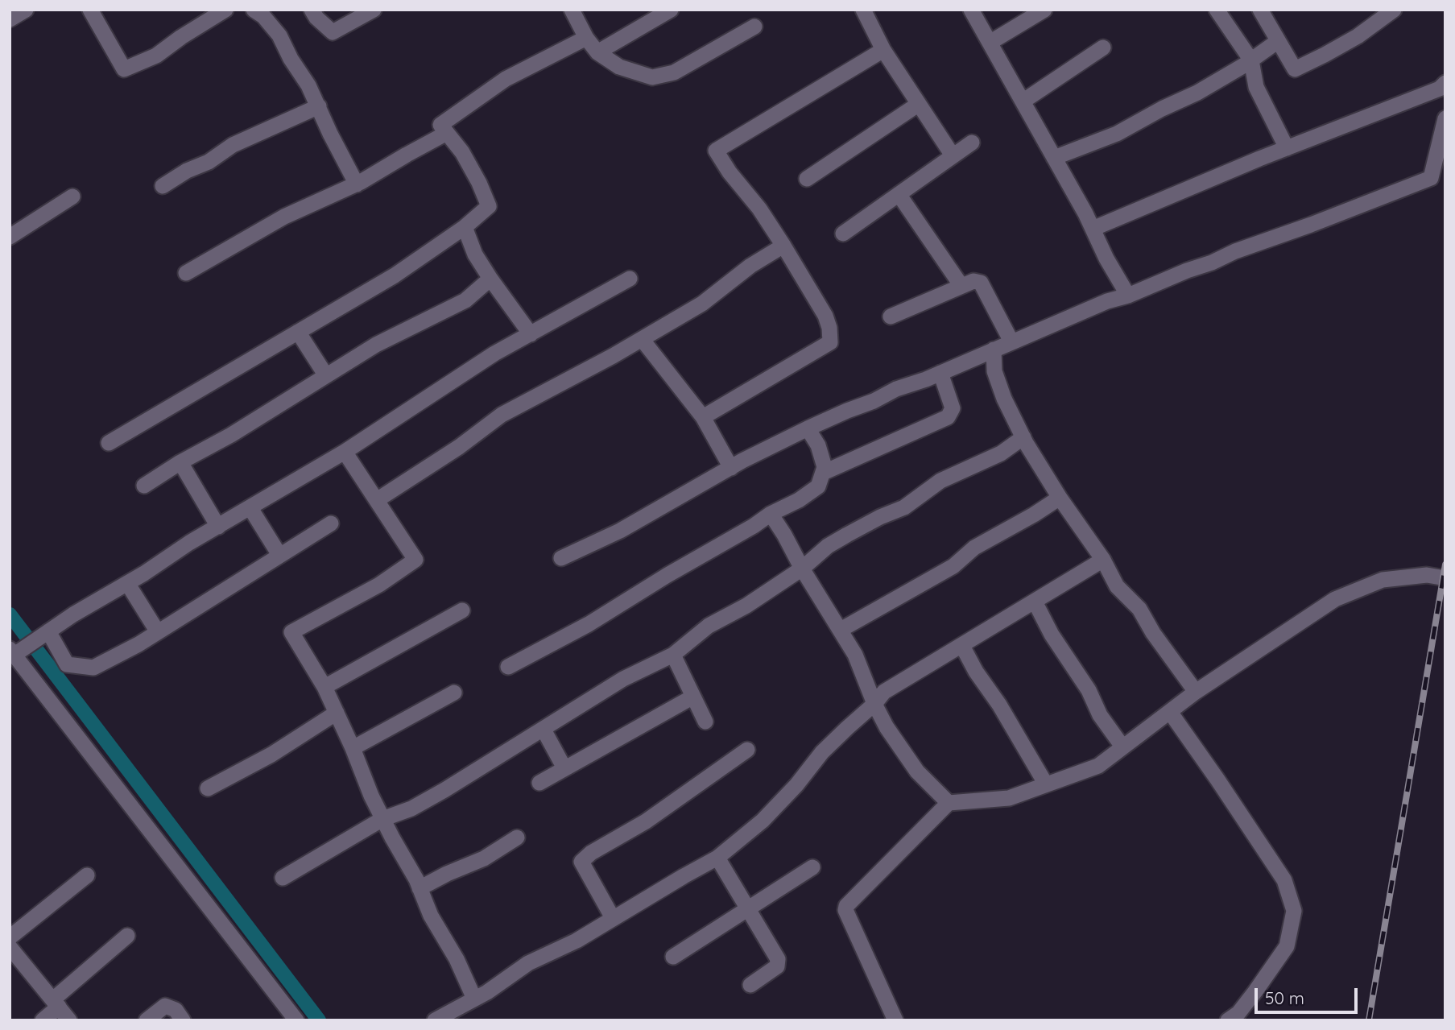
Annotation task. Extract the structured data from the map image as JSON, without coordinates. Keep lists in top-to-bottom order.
{
  "scale_bar": "50 m"
}
